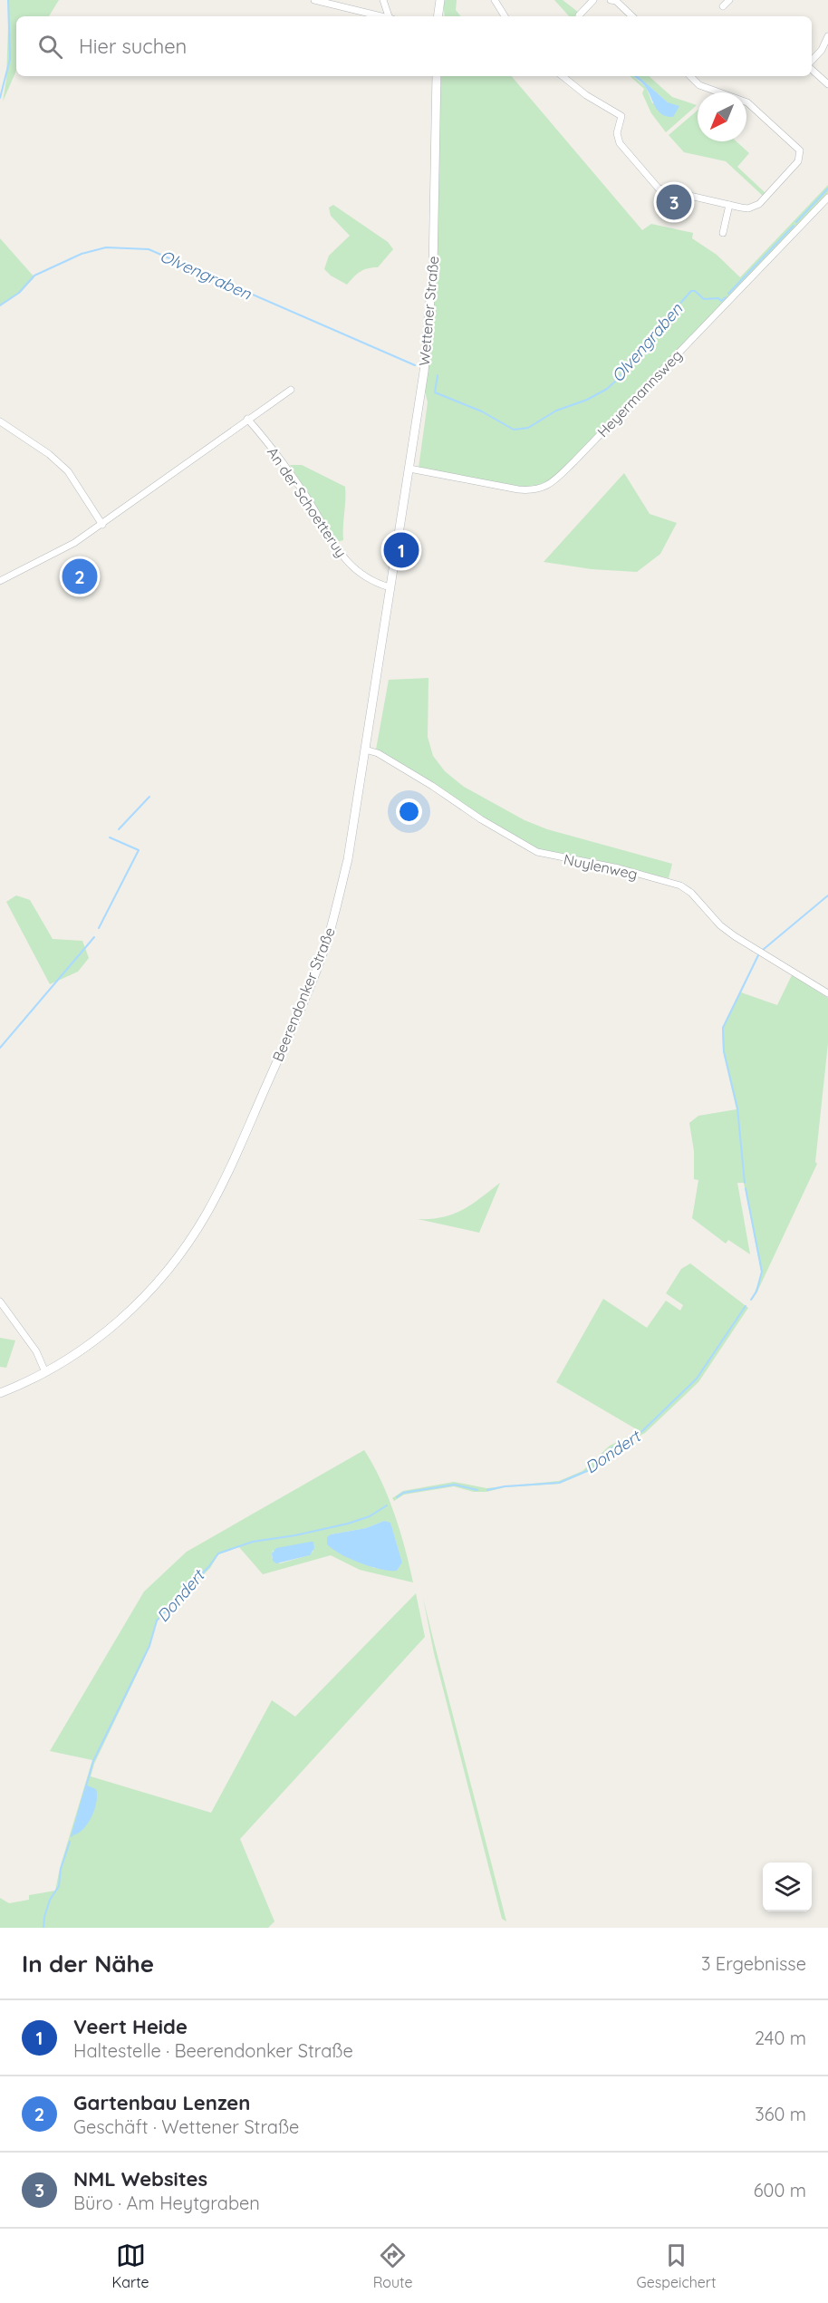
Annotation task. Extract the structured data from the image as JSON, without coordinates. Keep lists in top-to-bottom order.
{
  "streets": {
    "street": [
      "Wettener Straße",
      "Heyermannsweg",
      "An der Schoetteruy",
      "Nuylenweg",
      "Beerendonker Straße"
    ]
  },
  "crossings": [
    ["Wettener Straße", "Heyermannsweg"],
    ["Wettener Straße", "Beerendonker Straße"],
    ["An der Schoetteruy", "Beerendonker Straße"],
    ["Nuylenweg", "Beerendonker Straße"]
  ],
  "water": ["Olvengraben", "Dondert"],
  "north": "bottom left",
  "page": {
    "search": "Hier suchen",
    "pins": ["3", "1", "2"],
    "heading": ["In der Nähe", "3 Ergebnisse"],
    "list": [
      {
        "mark": "1",
        "name": "Veert Heide",
        "note": "Haltestelle · Beerendonker Straße",
        "value": "240 m"
      },
      {
        "mark": "2",
        "name": "Gartenbau Lenzen",
        "note": "Geschäft · Wettener Straße",
        "value": "360 m"
      },
      {
        "mark": "3",
        "name": "NML Websites",
        "note": "Büro · Am Heytgraben",
        "value": "600 m"
      }
    ],
    "nav": ["Karte", "Route", "Gespeichert"]
  }
}
